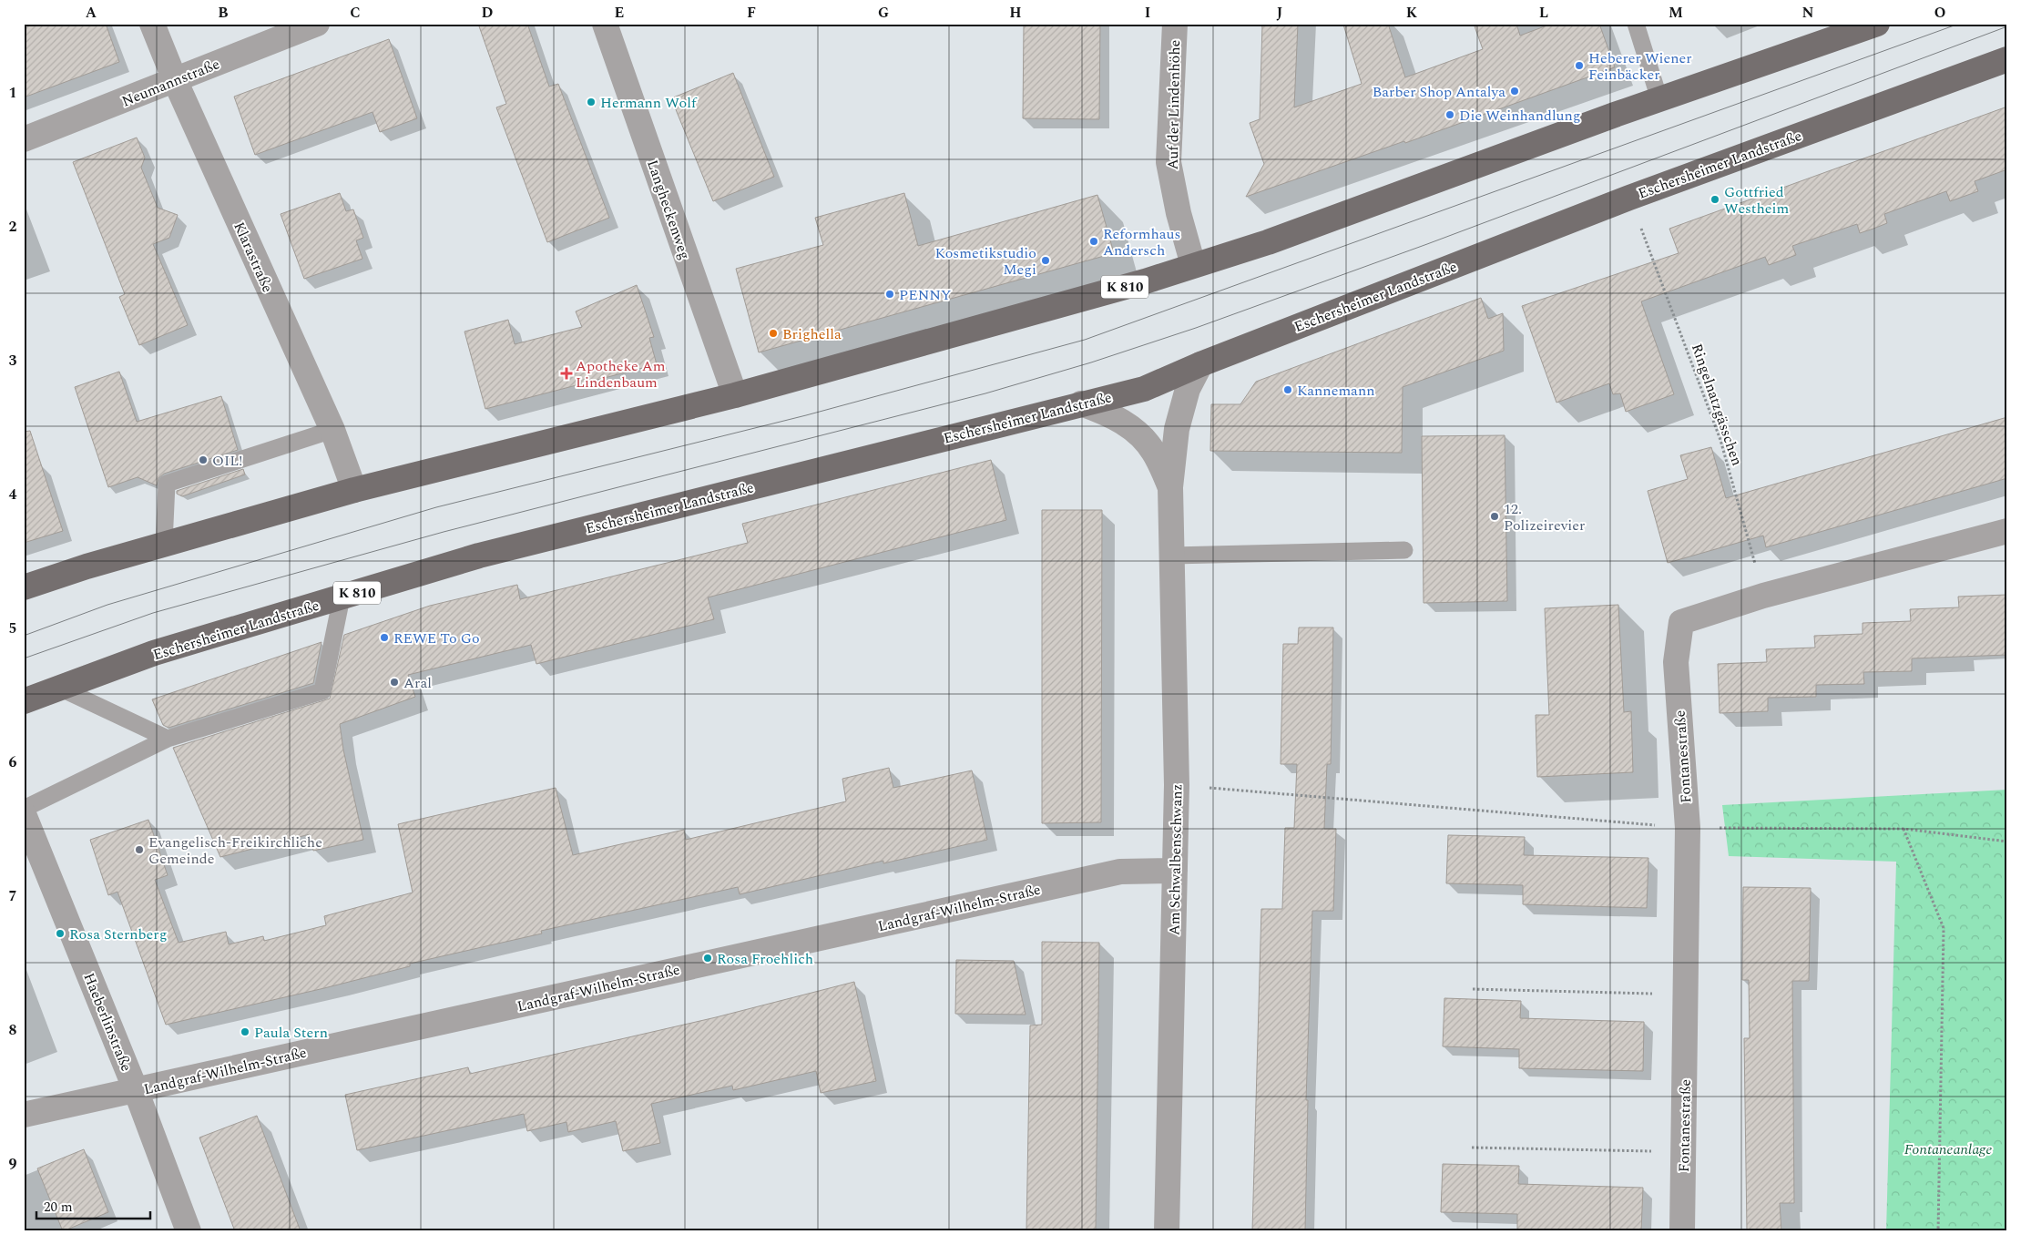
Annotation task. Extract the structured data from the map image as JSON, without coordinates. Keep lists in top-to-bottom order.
{
  "streets": {
    "main road": ["Eschersheimer Landstraße", "K 810"],
    "street": [
      "Neumannstraße",
      "Auf der Lindenhöhe",
      "Langheckenweg",
      "Klarastraße",
      "Fontanestraße",
      "Am Schwalbenschwanz",
      "Landgraf-Wilhelm-Straße",
      "Haeberlinstraße"
    ],
    "path": ["Ringelnatzgässchen"]
  },
  "crossings": [
    ["Neumannstraße", "Klarastraße"],
    ["Auf der Lindenhöhe", "K 810"],
    ["Eschersheimer Landstraße", "Am Schwalbenschwanz"],
    ["Langheckenweg", "K 810"],
    ["Klarastraße", "K 810"],
    ["Ringelnatzgässchen", "Fontanestraße"],
    ["Am Schwalbenschwanz", "Landgraf-Wilhelm-Straße"],
    ["Landgraf-Wilhelm-Straße", "Haeberlinstraße"]
  ],
  "parks": ["Fontaneanlage"],
  "places": {
    "other": [
      "Heberer Wiener Feinbäcker",
      "Barber Shop Antalya",
      "Hermann Wolf",
      "Die Weinhandlung",
      "Gottfried Westheim",
      "Reformhaus Andersch",
      "Kosmetikstudio Megi",
      "PENNY",
      "Brighella",
      "Kannemann",
      "OIL!",
      "12. Polizeirevier",
      "REWE To Go",
      "Aral",
      "Evangelisch-Freikirchliche Gemeinde",
      "Rosa Sternberg",
      "Rosa Froehlich",
      "Paula Stern"
    ],
    "health": ["Apotheke Am Lindenbaum"]
  },
  "scale_bar": "20 m",
  "grid": {
    "columns": [
      "A",
      "B",
      "C",
      "D",
      "E",
      "F",
      "G",
      "H",
      "I",
      "J",
      "K",
      "L",
      "M",
      "N",
      "O"
    ],
    "rows": [
      "1",
      "2",
      "3",
      "4",
      "5",
      "6",
      "7",
      "8",
      "9"
    ]
  }
}
